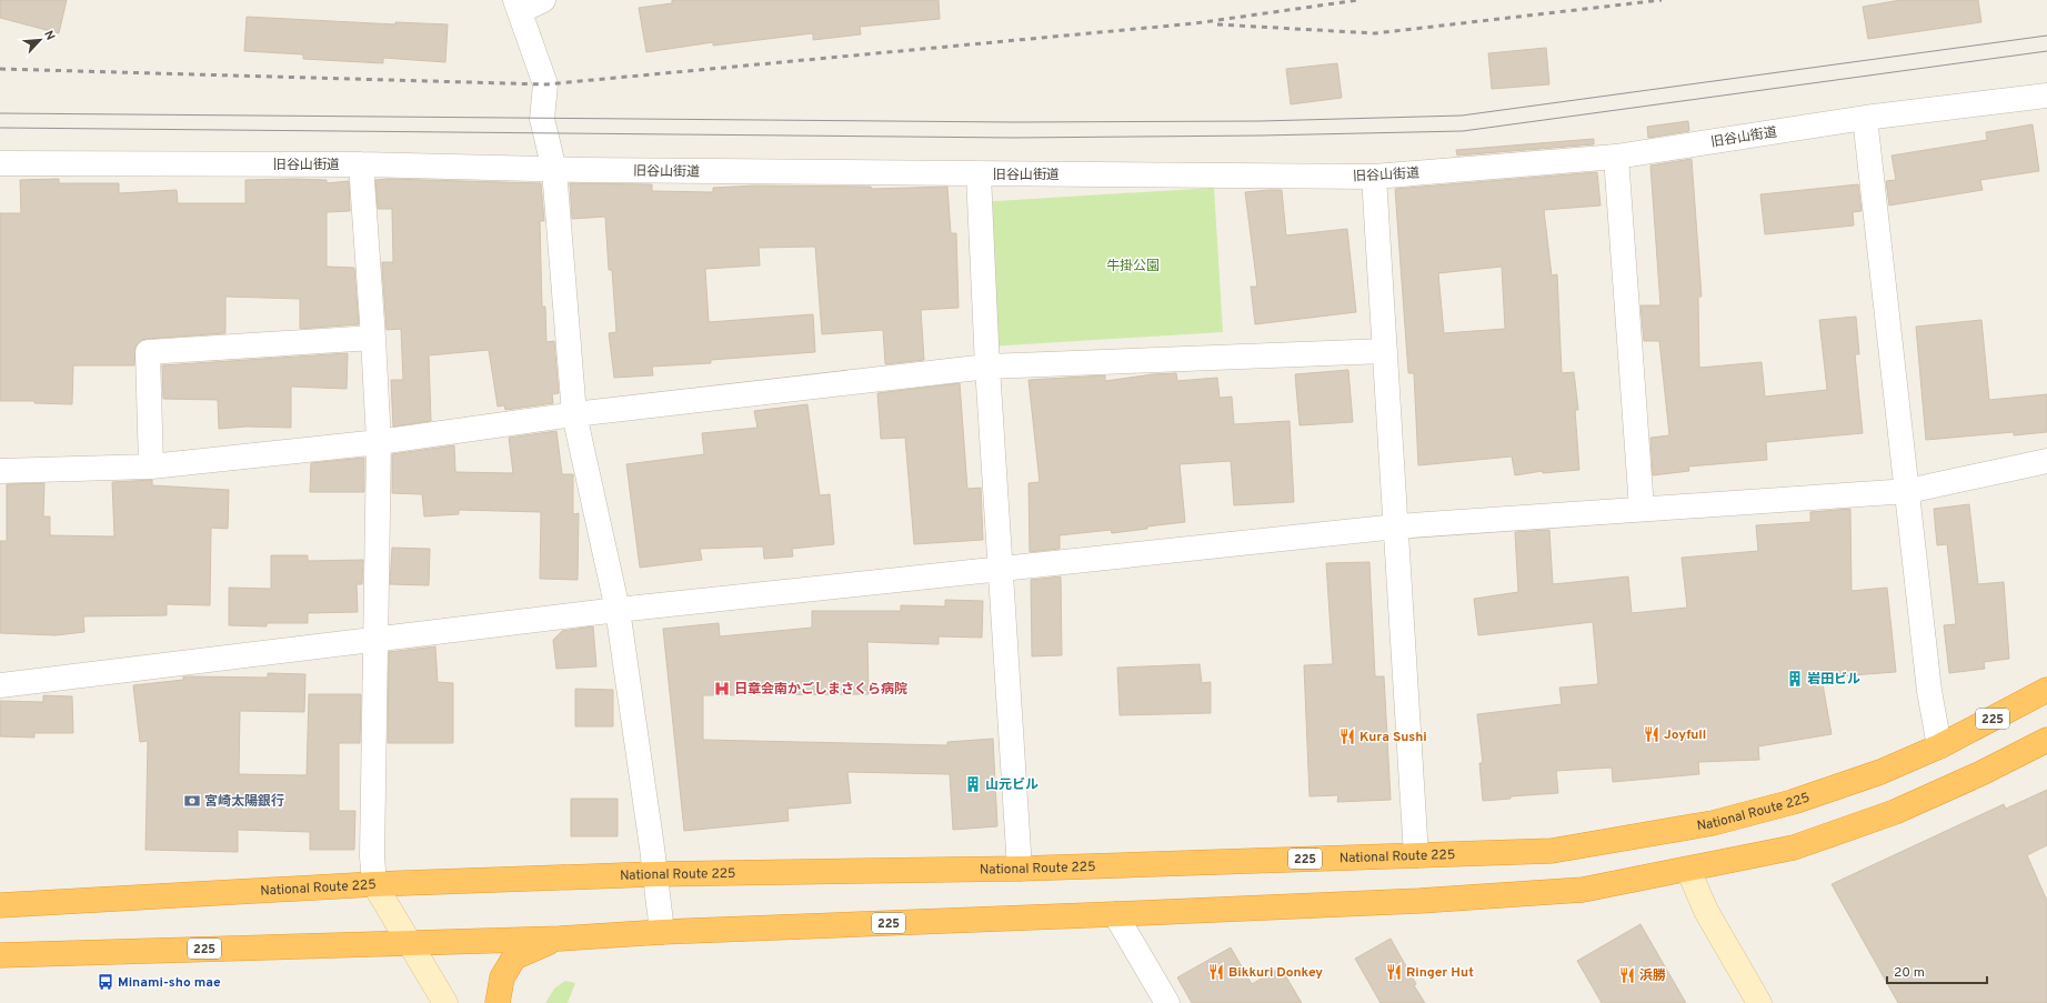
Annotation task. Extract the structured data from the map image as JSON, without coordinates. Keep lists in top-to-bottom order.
{
  "streets": {
    "highway": ["225", "National Route 225"],
    "street": ["旧谷山街道"]
  },
  "parks": ["牛掛公園"],
  "places": {
    "building": ["岩田ビル", "山元ビル"],
    "hospital": ["日章会南かごしまさくら病院"],
    "restaurant": [
      "Joyfull",
      "Kura Sushi",
      "Bikkuri Donkey",
      "Ringer Hut",
      "浜勝"
    ],
    "bank": ["宮崎太陽銀行"],
    "bus stop": ["Minami-sho mae"]
  },
  "scale_bar": "20 m",
  "north": "top right"
}
